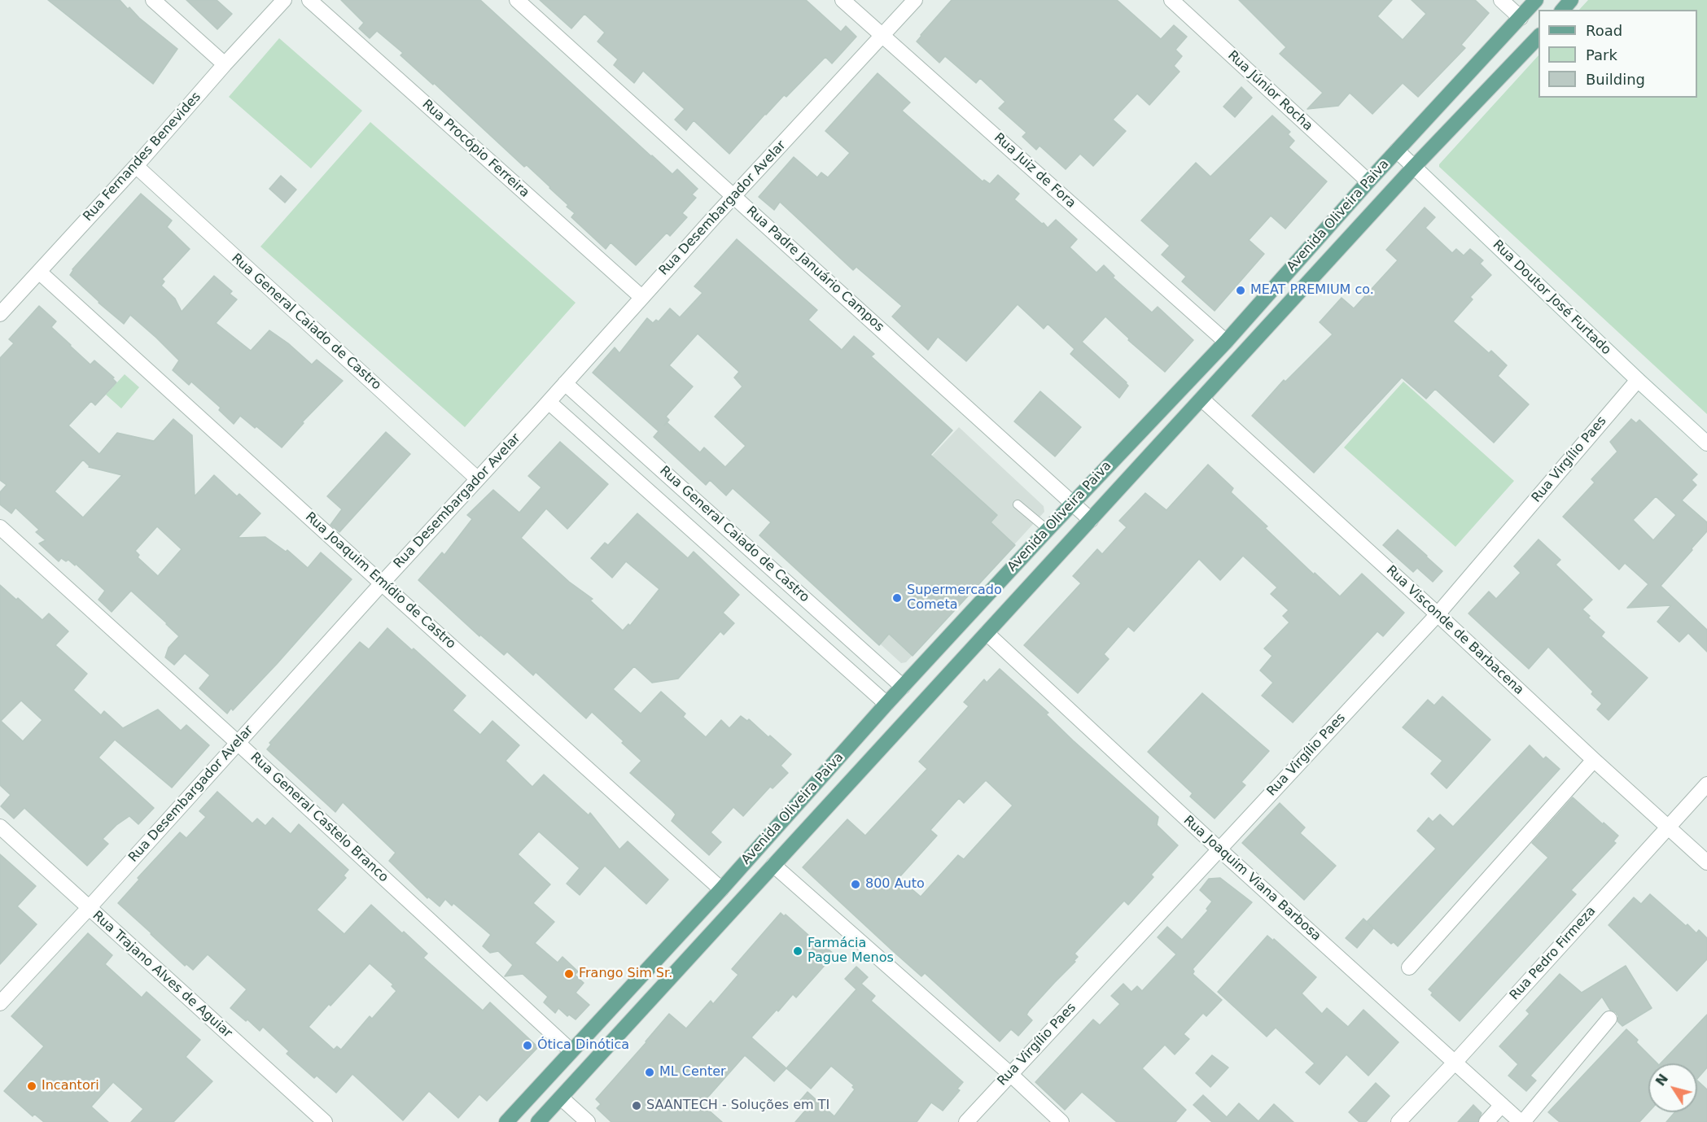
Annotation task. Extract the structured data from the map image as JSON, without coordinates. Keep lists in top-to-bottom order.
{
  "streets": {
    "main road": ["Avenida Oliveira Paiva"],
    "street": [
      "Rua Júnior Rocha",
      "Rua Procópio Ferreira",
      "Rua Fernandes Benevides",
      "Rua Juiz de Fora",
      "Rua Desembargador Avelar",
      "Rua Padre Januário Campos",
      "Rua Doutor José Furtado",
      "Rua General Caiado de Castro",
      "Rua Virgílio Paes",
      "Rua Joaquim Emídio de Castro",
      "Rua Visconde de Barbacena",
      "Rua General Castelo Branco",
      "Rua Joaquim Viana Barbosa",
      "Rua Pedro Firmeza",
      "Rua Trajano Alves de Aguiar"
    ]
  },
  "crossings": [
    ["Rua Júnior Rocha", "Avenida Oliveira Paiva"],
    ["Rua Procópio Ferreira", "Rua Desembargador Avelar"],
    ["Rua Fernandes Benevides", "Rua General Caiado de Castro"],
    ["Rua Fernandes Benevides", "Rua Joaquim Emídio de Castro"],
    ["Rua Juiz de Fora", "Rua Desembargador Avelar"],
    ["Rua Juiz de Fora", "Avenida Oliveira Paiva"],
    ["Rua Desembargador Avelar", "Rua Padre Januário Campos"],
    ["Rua Desembargador Avelar", "Rua General Caiado de Castro"],
    ["Rua Desembargador Avelar", "Rua Joaquim Emídio de Castro"],
    ["Rua Desembargador Avelar", "Rua General Castelo Branco"],
    ["Rua Desembargador Avelar", "Rua Trajano Alves de Aguiar"],
    ["Avenida Oliveira Paiva", "Rua Padre Januário Campos"],
    ["Avenida Oliveira Paiva", "Rua Doutor José Furtado"],
    ["Avenida Oliveira Paiva", "Rua General Caiado de Castro"],
    ["Avenida Oliveira Paiva", "Rua Joaquim Emídio de Castro"],
    ["Avenida Oliveira Paiva", "Rua Visconde de Barbacena"],
    ["Avenida Oliveira Paiva", "Rua General Castelo Branco"],
    ["Avenida Oliveira Paiva", "Rua Joaquim Viana Barbosa"],
    ["Rua Doutor José Furtado", "Rua Virgílio Paes"],
    ["Rua Virgílio Paes", "Rua Visconde de Barbacena"],
    ["Rua Virgílio Paes", "Rua Joaquim Viana Barbosa"],
    ["Rua Visconde de Barbacena", "Rua Pedro Firmeza"],
    ["Rua Joaquim Viana Barbosa", "Rua Pedro Firmeza"]
  ],
  "places": [
    "MEAT PREMIUM co.",
    "Supermercado Cometa",
    "800 Auto",
    "Farmácia Pague Menos",
    "Frango Sim Sr.",
    "Ótica Dinótica",
    "ML Center",
    "Incantori",
    "SAANTECH - Soluções em TI"
  ],
  "legend": ["Road", "Park", "Building"],
  "north": "top left"
}
